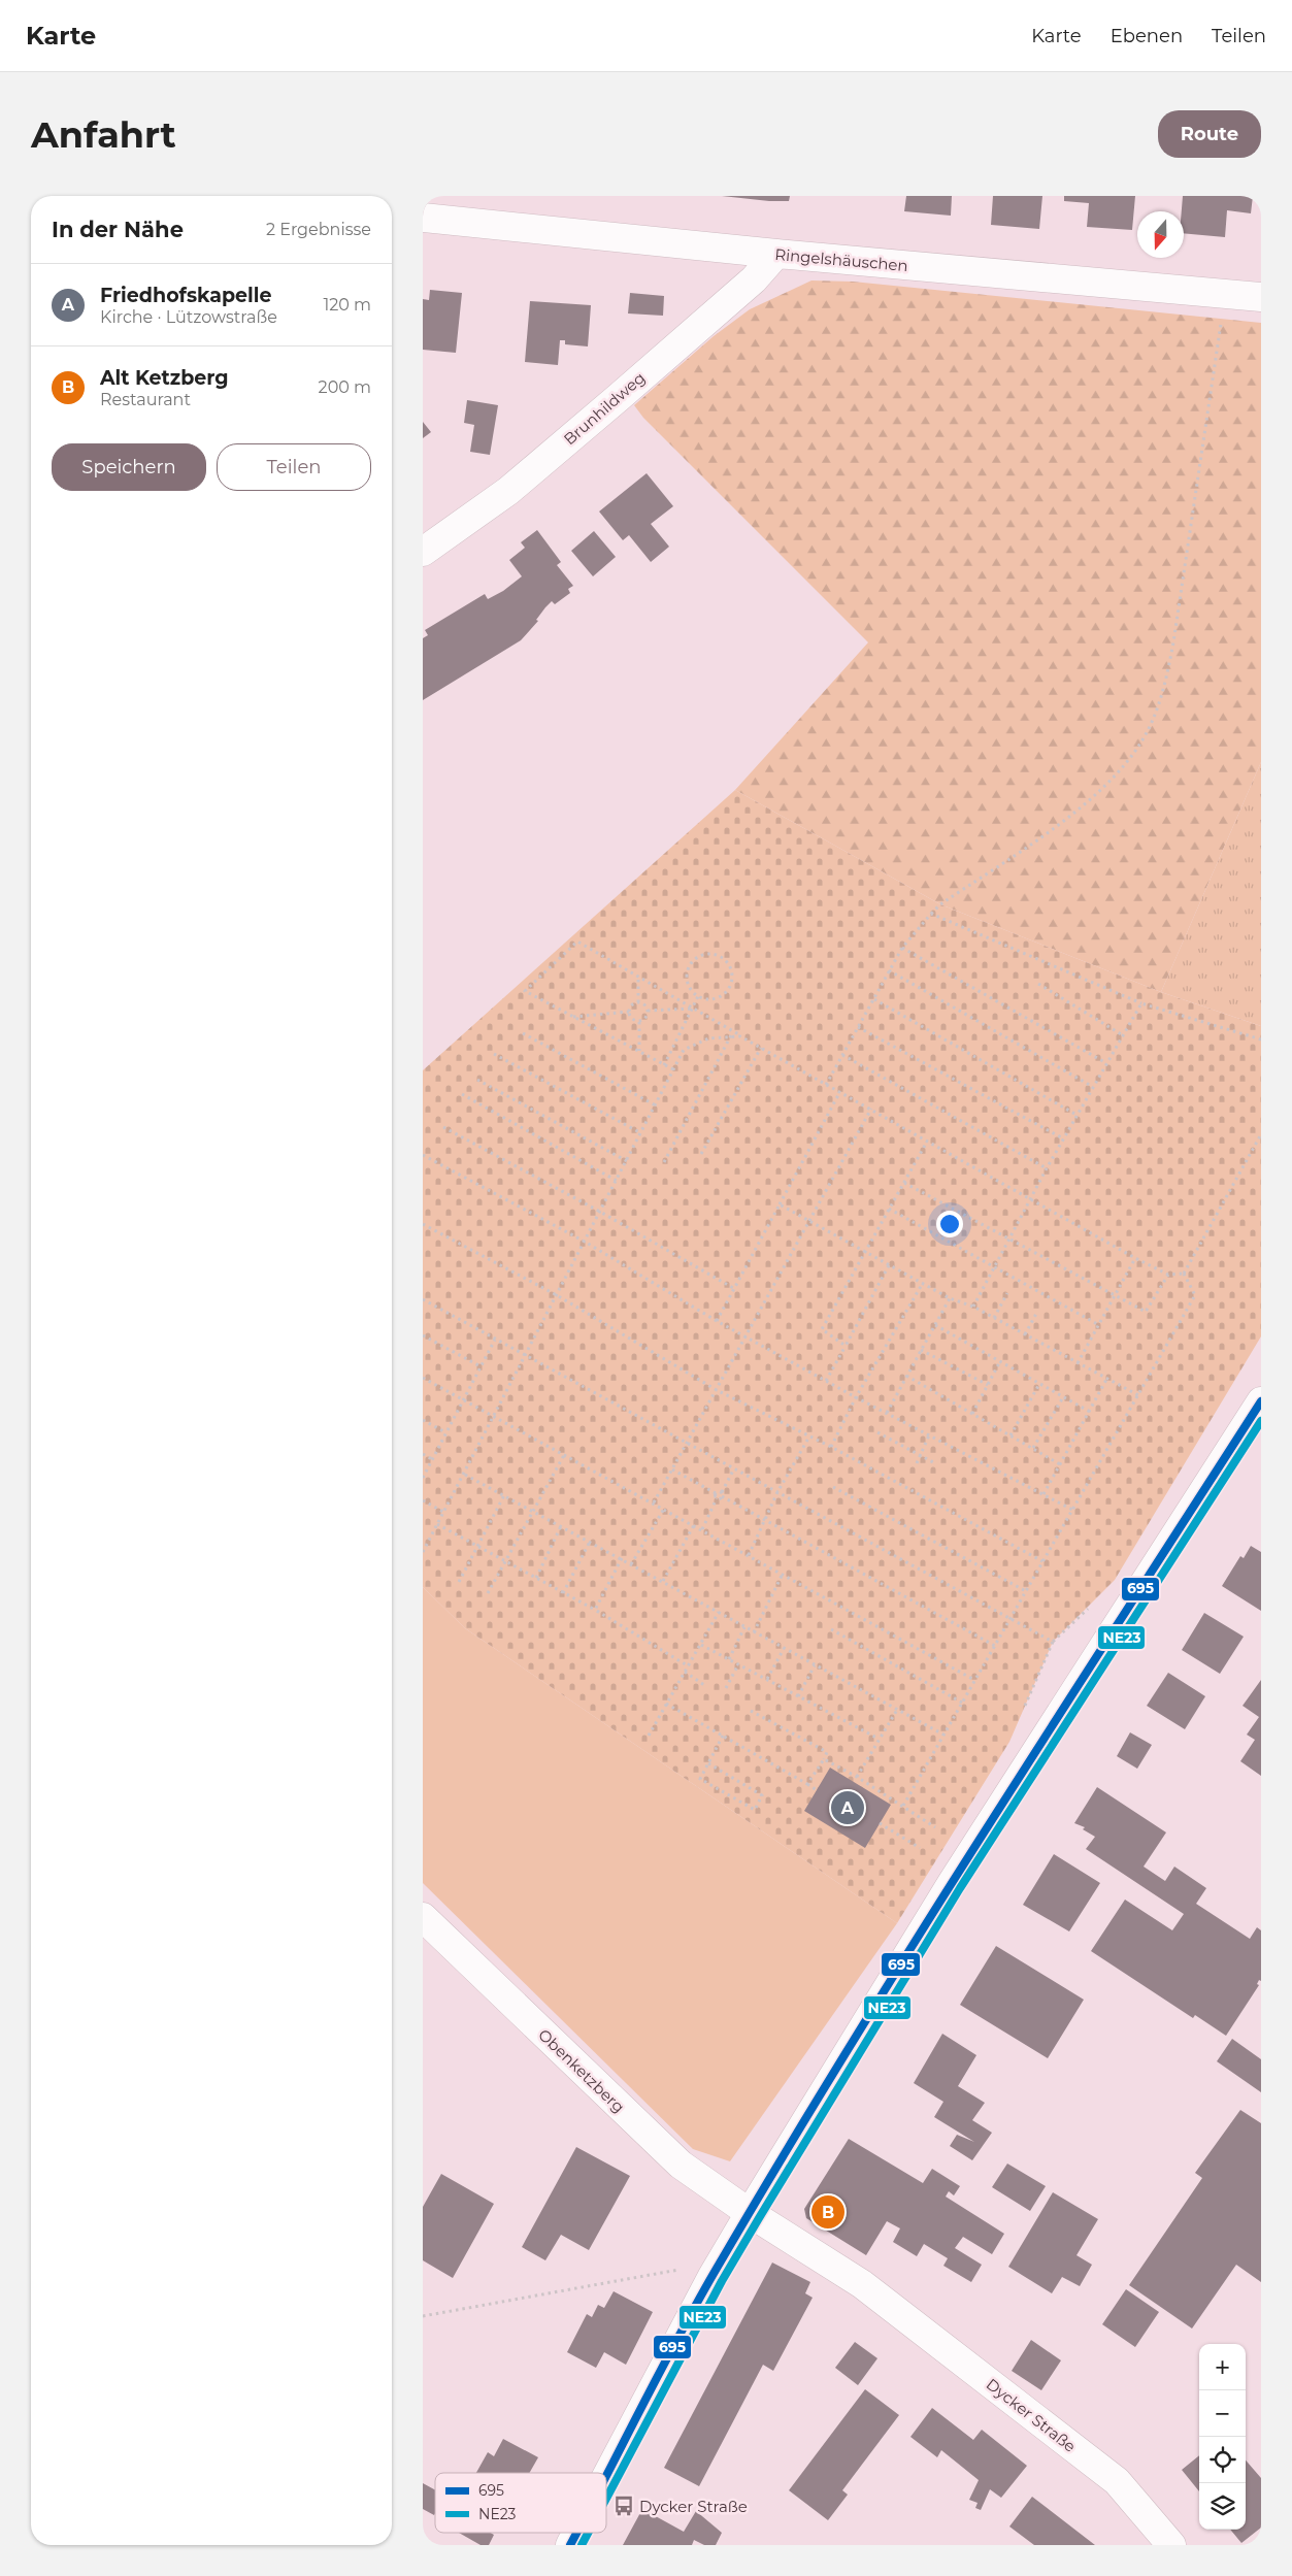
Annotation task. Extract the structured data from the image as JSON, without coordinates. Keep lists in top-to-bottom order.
{
  "streets": {
    "street": [
      "Ringelshäuschen",
      "Brunhildweg",
      "Obenketzberg",
      "Dycker Straße"
    ]
  },
  "crossings": [
    ["Ringelshäuschen", "Brunhildweg"],
    ["Obenketzberg", "Dycker Straße"]
  ],
  "places": {
    "bus stop": ["Dycker Straße"]
  },
  "lines": ["transit line 695", "transit line NE23"],
  "legend": ["695", "NE23"],
  "north": "bottom",
  "page": {
    "header": "Karte",
    "nav": ["Karte", "Ebenen", "Teilen"],
    "buttons": [
      "Route",
      ["Speichern", "Teilen"]
    ],
    "title": "Anfahrt",
    "heading": ["In der Nähe", "2 Ergebnisse"],
    "list": [
      {
        "mark": "A",
        "name": "Friedhofskapelle",
        "note": "Kirche · Lützowstraße",
        "value": "120 m"
      },
      {
        "mark": "B",
        "name": "Alt Ketzberg",
        "note": "Restaurant",
        "value": "200 m"
      }
    ],
    "pins": ["A", "B"],
    "map_buttons": ["+", "−"]
  }
}
